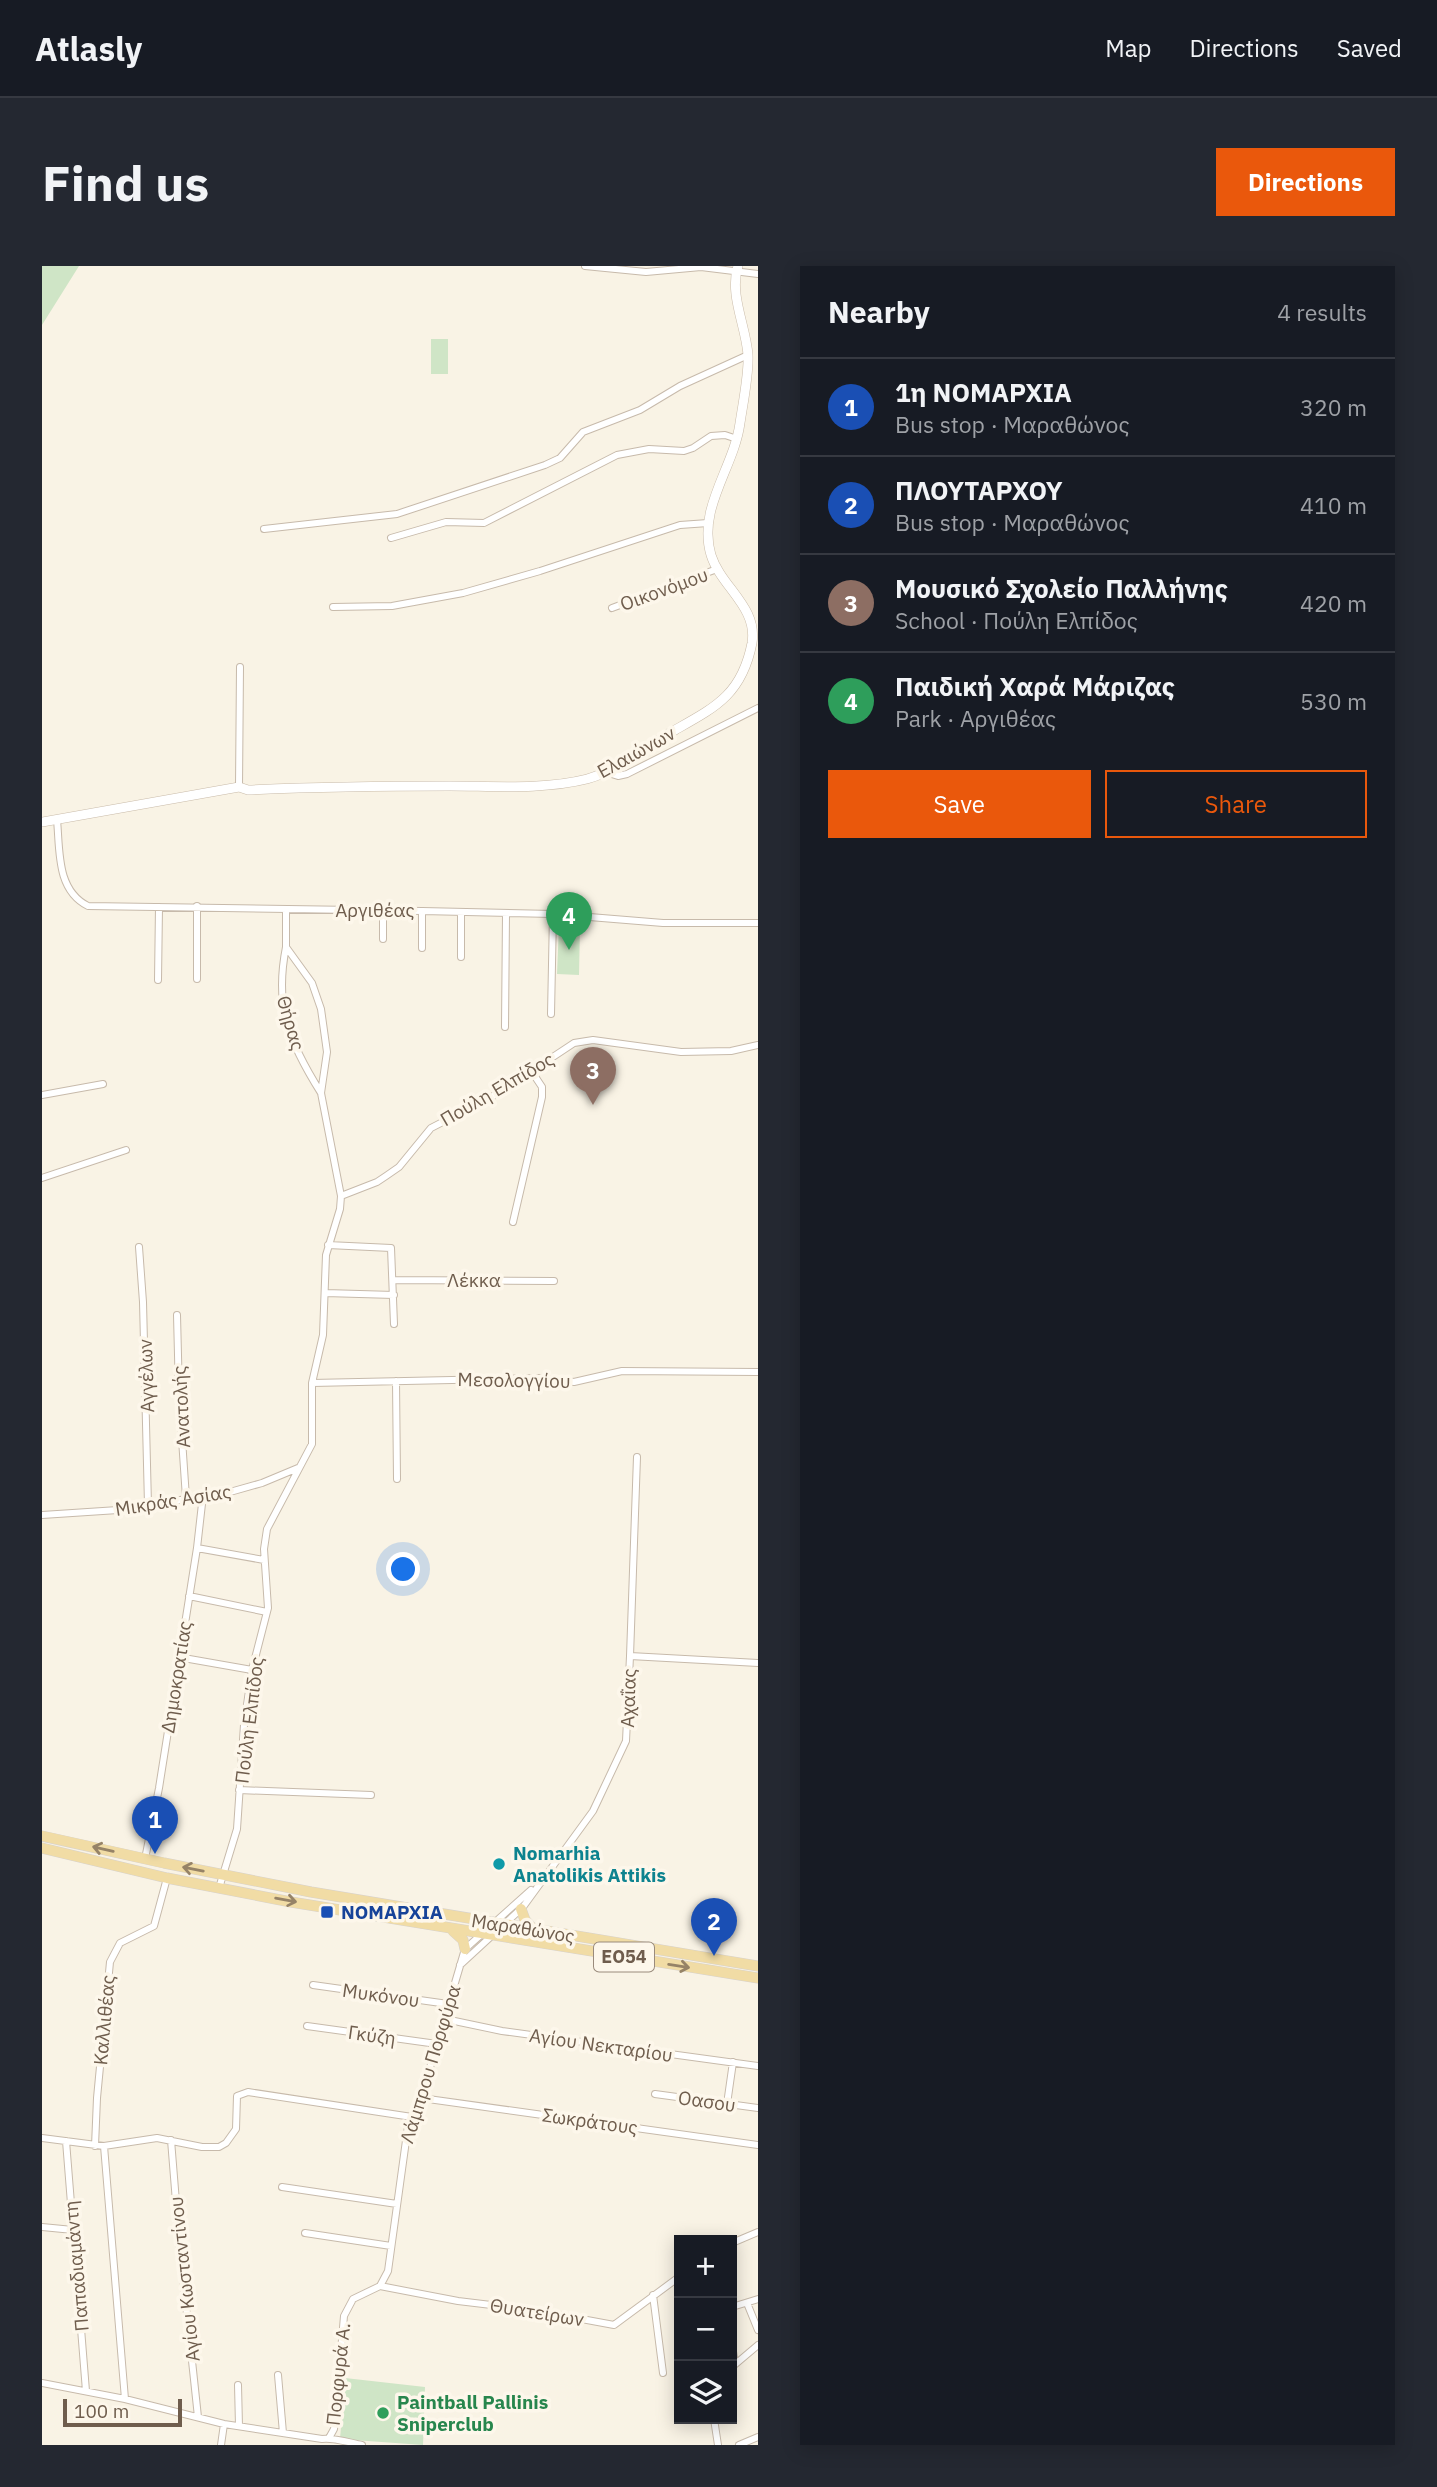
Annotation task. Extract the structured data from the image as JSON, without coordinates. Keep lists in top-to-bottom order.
{
  "streets": {
    "main road": ["Ελαιώνων", "Μαραθώνος", "ΕΟ54"],
    "street": [
      "Οικονόμου",
      "Αργιθέας",
      "Θήρας",
      "Πούλη Ελπίδος",
      "Λέκκα",
      "Αγγέλων",
      "Μεσολογγίου",
      "Ανατολής",
      "Μικράς Ασίας",
      "Δημοκρατίας",
      "Αχαΐας",
      "Μυκόνου",
      "Καλλιθέας",
      "Γκύζη",
      "Αγίου Νεκταρίου",
      "Λάμπρου Πορφύρα",
      "Οασου",
      "Σωκράτους",
      "Παπαδιαμάντη",
      "Αγίου Κωσταντίνου",
      "Θυατείρων",
      "Πορφυρά Α."
    ]
  },
  "crossings": [
    ["Οικονόμου", "Ελαιώνων"],
    ["Ελαιώνων", "Αργιθέας"],
    ["Αργιθέας", "Θήρας"],
    ["Θήρας", "Πούλη Ελπίδος"],
    ["Πούλη Ελπίδος", "Μεσολογγίου"],
    ["Πούλη Ελπίδος", "Μικράς Ασίας"],
    ["Πούλη Ελπίδος", "Μαραθώνος"],
    ["Αγγέλων", "Μικράς Ασίας"],
    ["Ανατολής", "Μικράς Ασίας"],
    ["Μικράς Ασίας", "Δημοκρατίας"],
    ["Δημοκρατίας", "Μαραθώνος"],
    ["Αχαΐας", "Μαραθώνος"],
    ["Αχαΐας", "Λάμπρου Πορφύρα"],
    ["Μαραθώνος", "Καλλιθέας"],
    ["Μαραθώνος", "Λάμπρου Πορφύρα"],
    ["Μυκόνου", "Λάμπρου Πορφύρα"],
    ["Γκύζη", "Λάμπρου Πορφύρα"],
    ["Αγίου Νεκταρίου", "Λάμπρου Πορφύρα"],
    ["Λάμπρου Πορφύρα", "Σωκράτους"],
    ["Λάμπρου Πορφύρα", "Θυατείρων"],
    ["Λάμπρου Πορφύρα", "Πορφυρά Α."],
    ["Θυατείρων", "Πορφυρά Α."]
  ],
  "places": {
    "other": ["Nomarhia Anatolikis Attikis", "Paintball Pallinis Sniperclub"],
    "transit": ["ΝΟΜΑΡΧΙΑ"]
  },
  "scale_bar": "100 m",
  "page": {
    "header": "Atlasly",
    "nav": ["Map", "Directions", "Saved"],
    "buttons": [
      "Directions",
      ["Save", "Share"]
    ],
    "title": "Find us",
    "heading": ["Nearby", "4 results"],
    "list": [
      {
        "mark": "1",
        "name": "1η ΝΟΜΑΡΧΙΑ",
        "note": "Bus stop · Μαραθώνος",
        "value": "320 m"
      },
      {
        "mark": "2",
        "name": "ΠΛΟΥΤΑΡΧΟΥ",
        "note": "Bus stop · Μαραθώνος",
        "value": "410 m"
      },
      {
        "mark": "3",
        "name": "Μουσικό Σχολείο Παλλήνης",
        "note": "School · Πούλη Ελπίδος",
        "value": "420 m"
      },
      {
        "mark": "4",
        "name": "Παιδική Χαρά Μάριζας",
        "note": "Park · Αργιθέας",
        "value": "530 m"
      }
    ],
    "pins": [
      "4",
      "3",
      "1",
      "2"
    ],
    "map_buttons": ["+", "−"],
    "scale": "100 m"
  }
}
